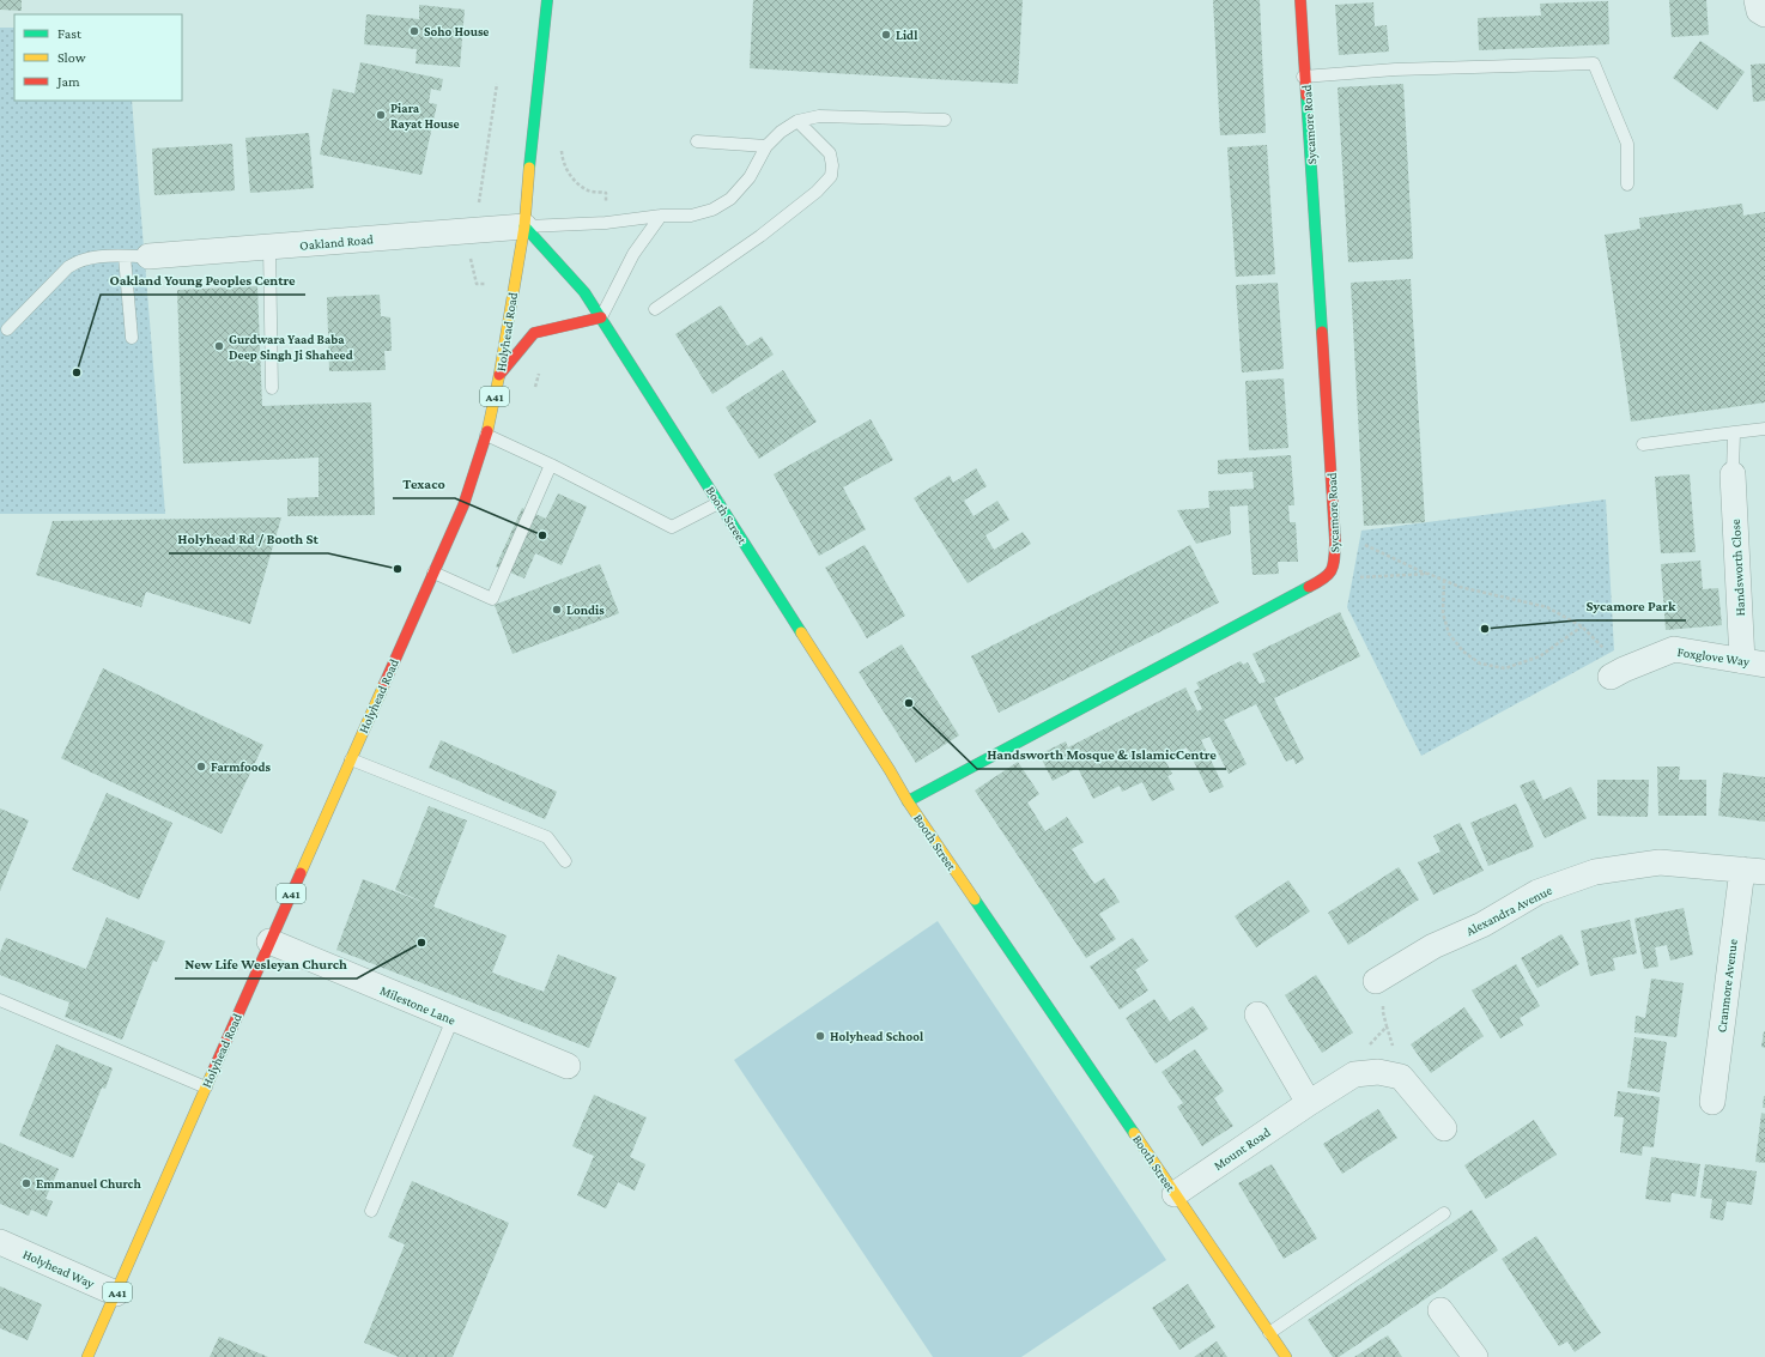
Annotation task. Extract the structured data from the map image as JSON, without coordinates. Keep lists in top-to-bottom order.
{
  "streets": {
    "main road": [
      "Sycamore Road",
      "Holyhead Road",
      "A41",
      "Booth Street"
    ],
    "street": [
      "Oakland Road",
      "Handsworth Close",
      "Foxglove Way",
      "Alexandra Avenue",
      "Cranmore Avenue",
      "Milestone Lane",
      "Mount Road",
      "Holyhead Way"
    ]
  },
  "crossings": [
    ["Oakland Road", "Holyhead Road"],
    ["Oakland Road", "Booth Street"],
    ["Holyhead Road", "Booth Street"],
    ["Holyhead Road", "Milestone Lane"],
    ["Holyhead Road", "Holyhead Way"],
    ["Booth Street", "Mount Road"],
    ["Handsworth Close", "Foxglove Way"],
    ["Alexandra Avenue", "Cranmore Avenue"]
  ],
  "places": [
    "Soho House",
    "Lidl",
    "Piara Rayat House",
    "Gurdwara Yaad Baba Deep Singh Ji Shaheed",
    "Oakland Young Peoples Centre",
    "Texaco",
    "Holyhead Rd / Booth St",
    "Londis",
    "Sycamore Park",
    "Handsworth Mosque & IslamicCentre",
    "Farmfoods",
    "New Life Wesleyan Church",
    "Holyhead School",
    "Emmanuel Church"
  ],
  "legend": ["Fast", "Slow", "Jam"]
}
